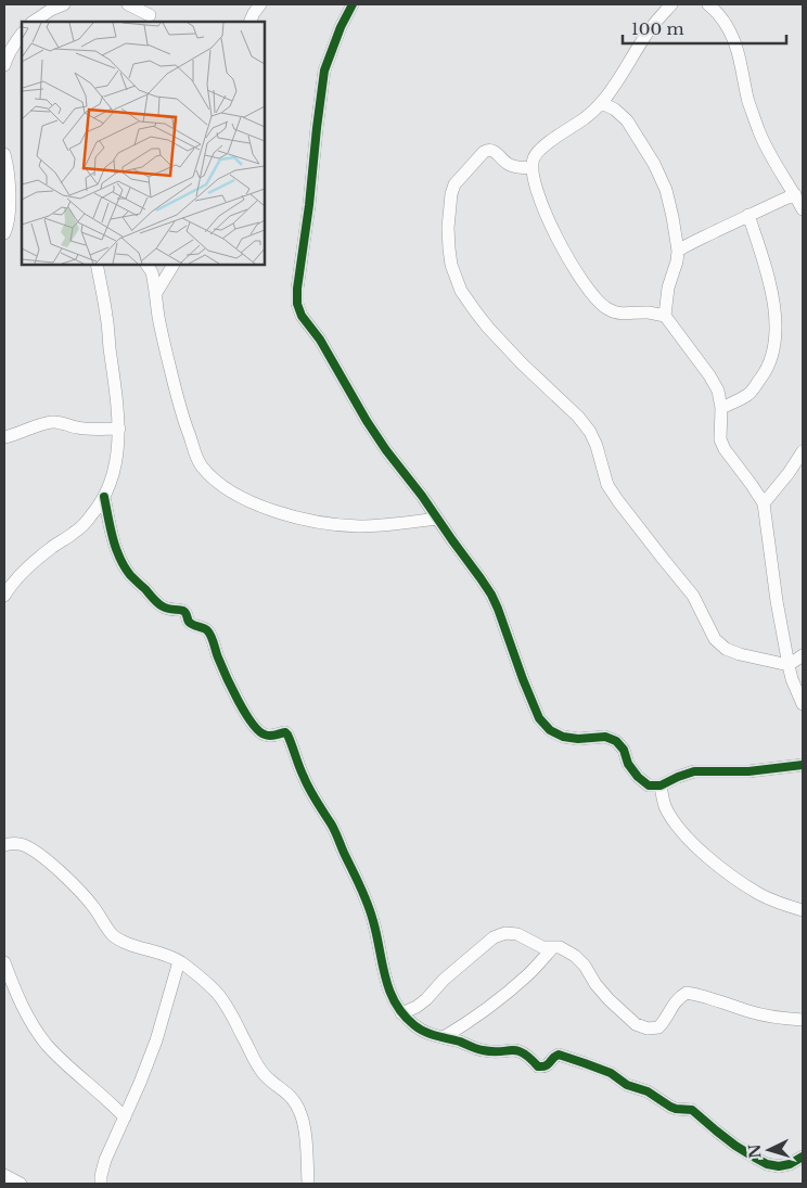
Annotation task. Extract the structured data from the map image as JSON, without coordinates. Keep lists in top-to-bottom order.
{
  "scale_bar": "100 m",
  "north": "left"
}
